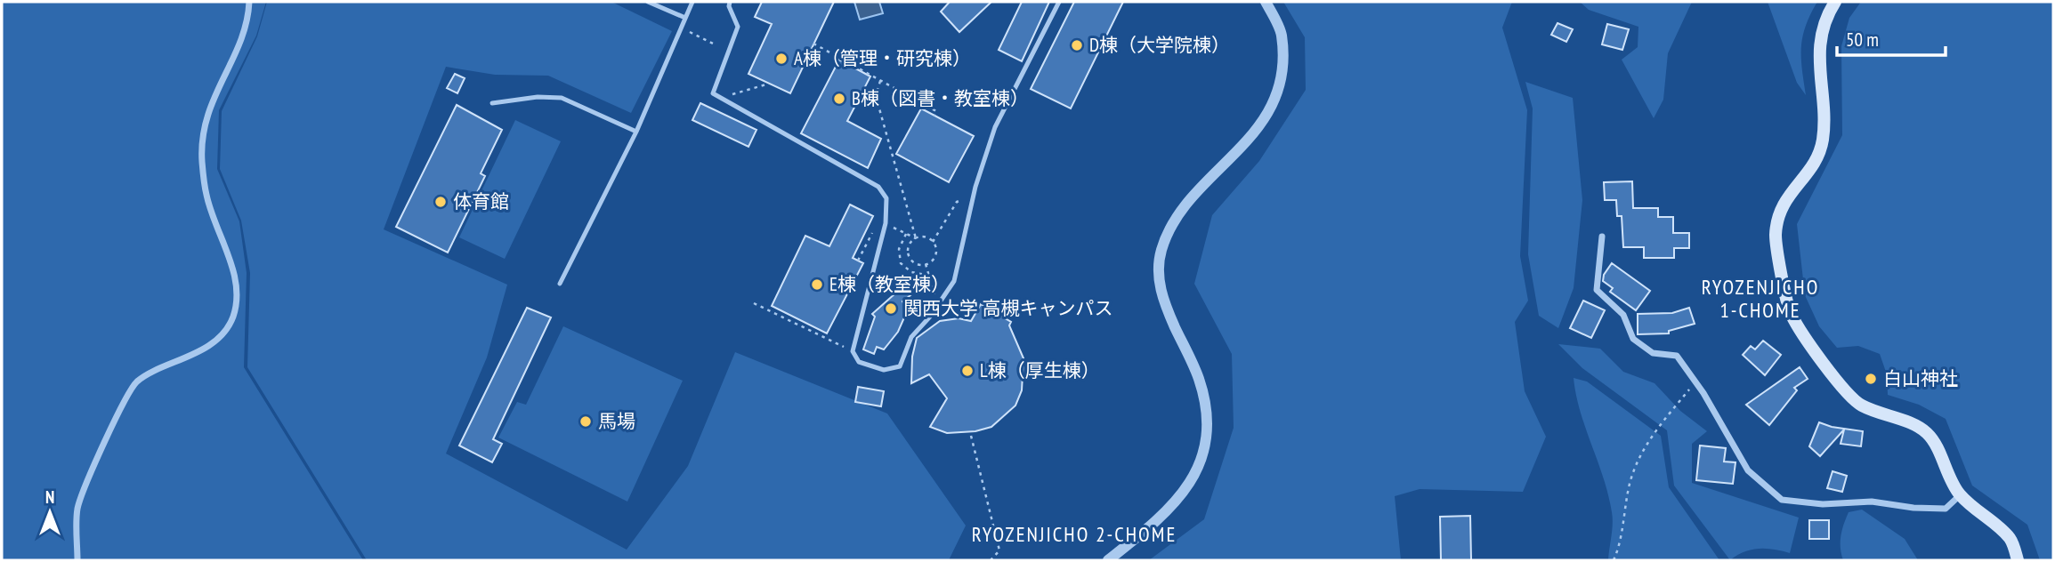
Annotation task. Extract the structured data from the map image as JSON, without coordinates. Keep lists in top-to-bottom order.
{
  "districts": ["RYOZENJICHO 1-CHOME", "RYOZENJICHO 2-CHOME"],
  "places": [
    "D棟（大学院棟）",
    "A棟（管理・研究棟）",
    "B棟（図書・教室棟）",
    "体育館",
    "E棟（教室棟）",
    "関西大学 高槻キャンパス",
    "L棟（厚生棟）",
    "白山神社",
    "馬場"
  ],
  "scale_bar": "50 m",
  "north": "top"
}
